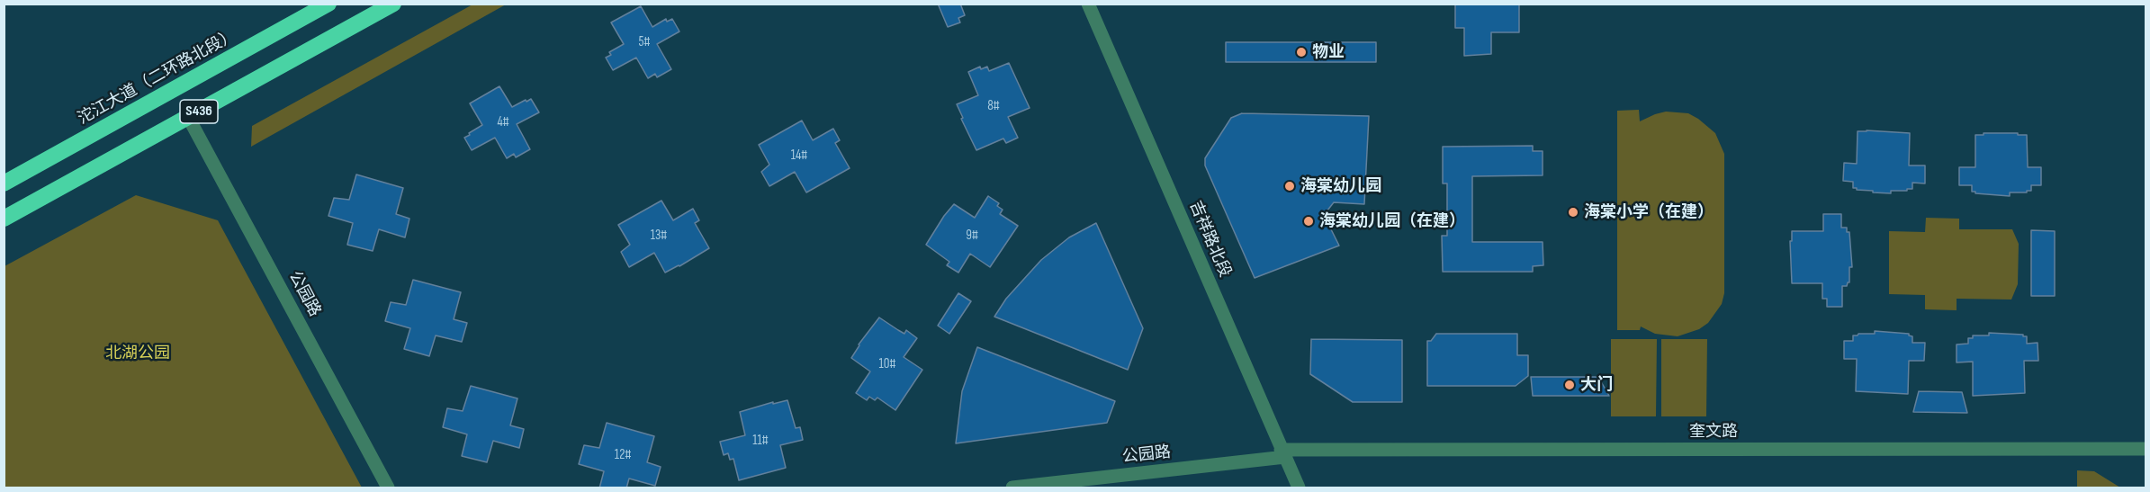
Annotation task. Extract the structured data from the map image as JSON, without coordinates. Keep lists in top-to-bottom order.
{
  "streets": {
    "highway": ["沱江大道（二环路北段）", "S436"],
    "street": ["吉祥路北段", "公园路", "奎文路"]
  },
  "crossings": [
    ["S436", "公园路"],
    ["吉祥路北段", "公园路"],
    ["吉祥路北段", "奎文路"],
    ["公园路", "奎文路"]
  ],
  "parks": ["北湖公园"],
  "places": [
    "物业",
    "海棠幼儿园",
    "海棠小学（在建）",
    "海棠幼儿园（在建）",
    "大门"
  ],
  "house_numbers": [
    "5#",
    "8#",
    "4#",
    "14#",
    "13#",
    "9#",
    "10#",
    "11#",
    "12#"
  ]
}
